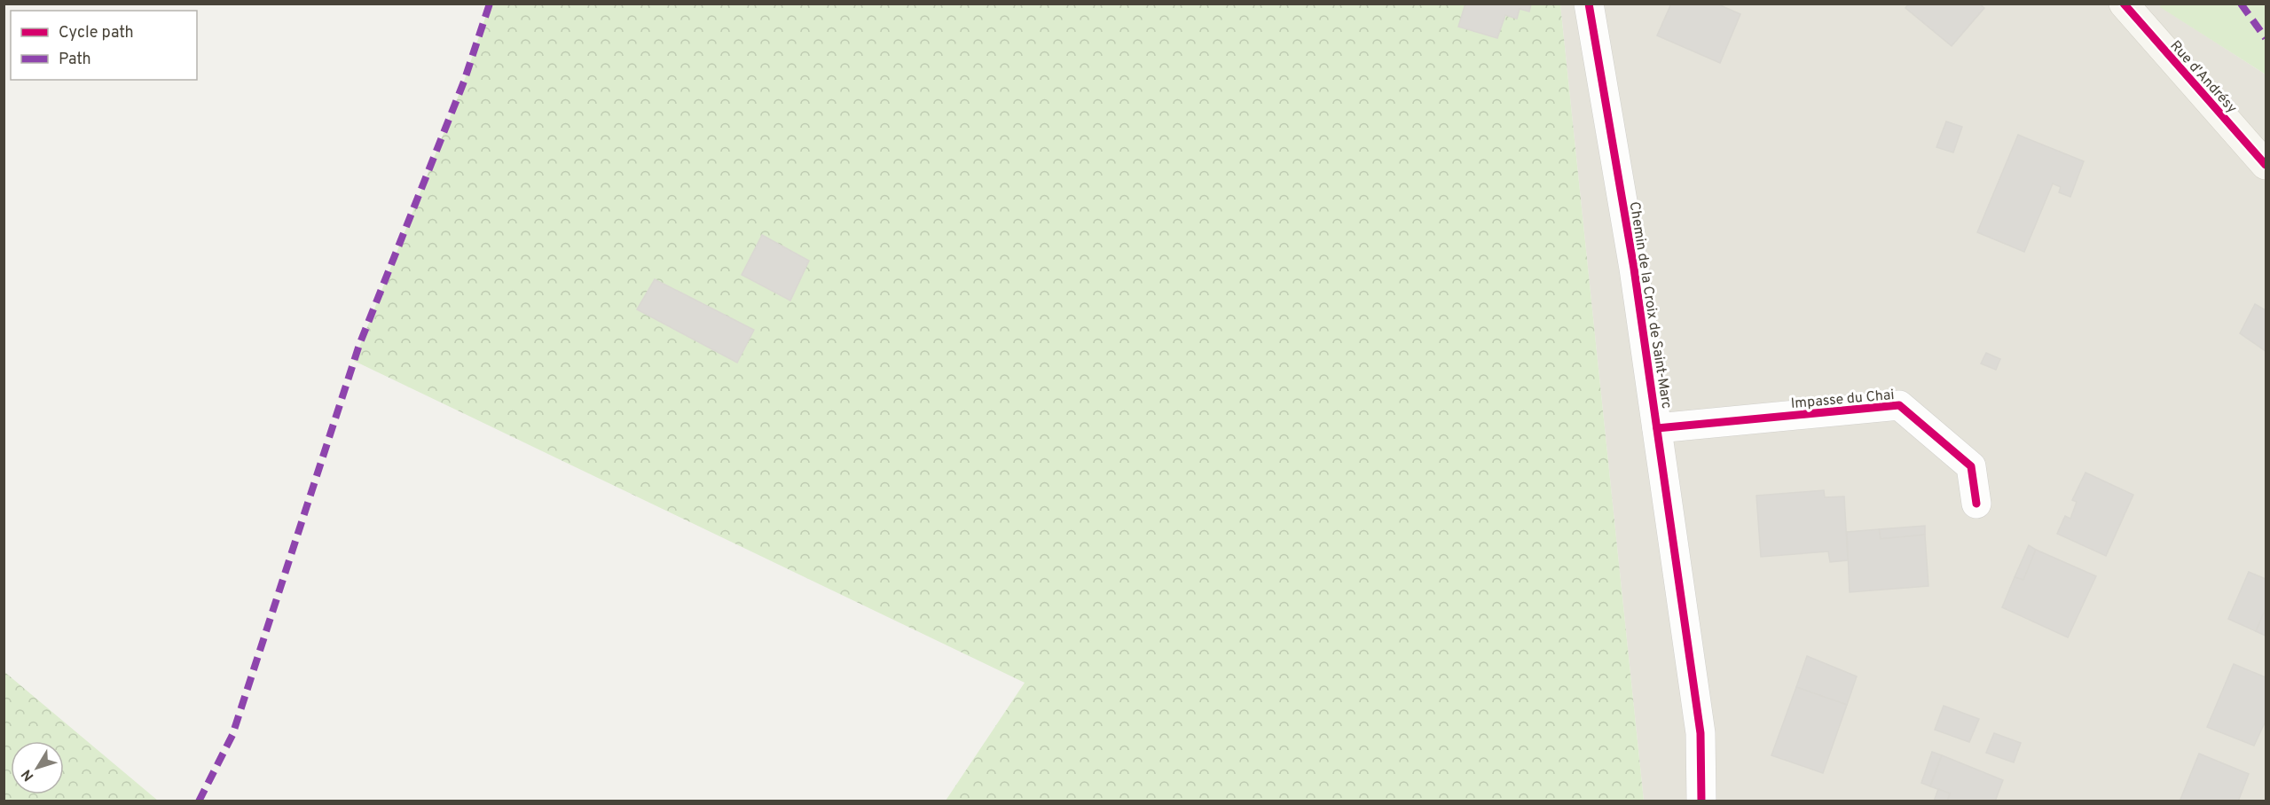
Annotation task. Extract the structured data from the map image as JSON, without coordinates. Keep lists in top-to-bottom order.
{
  "streets": {
    "street": ["Rue d'Andrésy", "Chemin de la Croix de Saint-Marc", "Impasse du Chai"]
  },
  "crossings": [
    ["Chemin de la Croix de Saint-Marc", "Impasse du Chai"]
  ],
  "legend": ["Cycle path", "Path"],
  "north": "bottom left"
}
